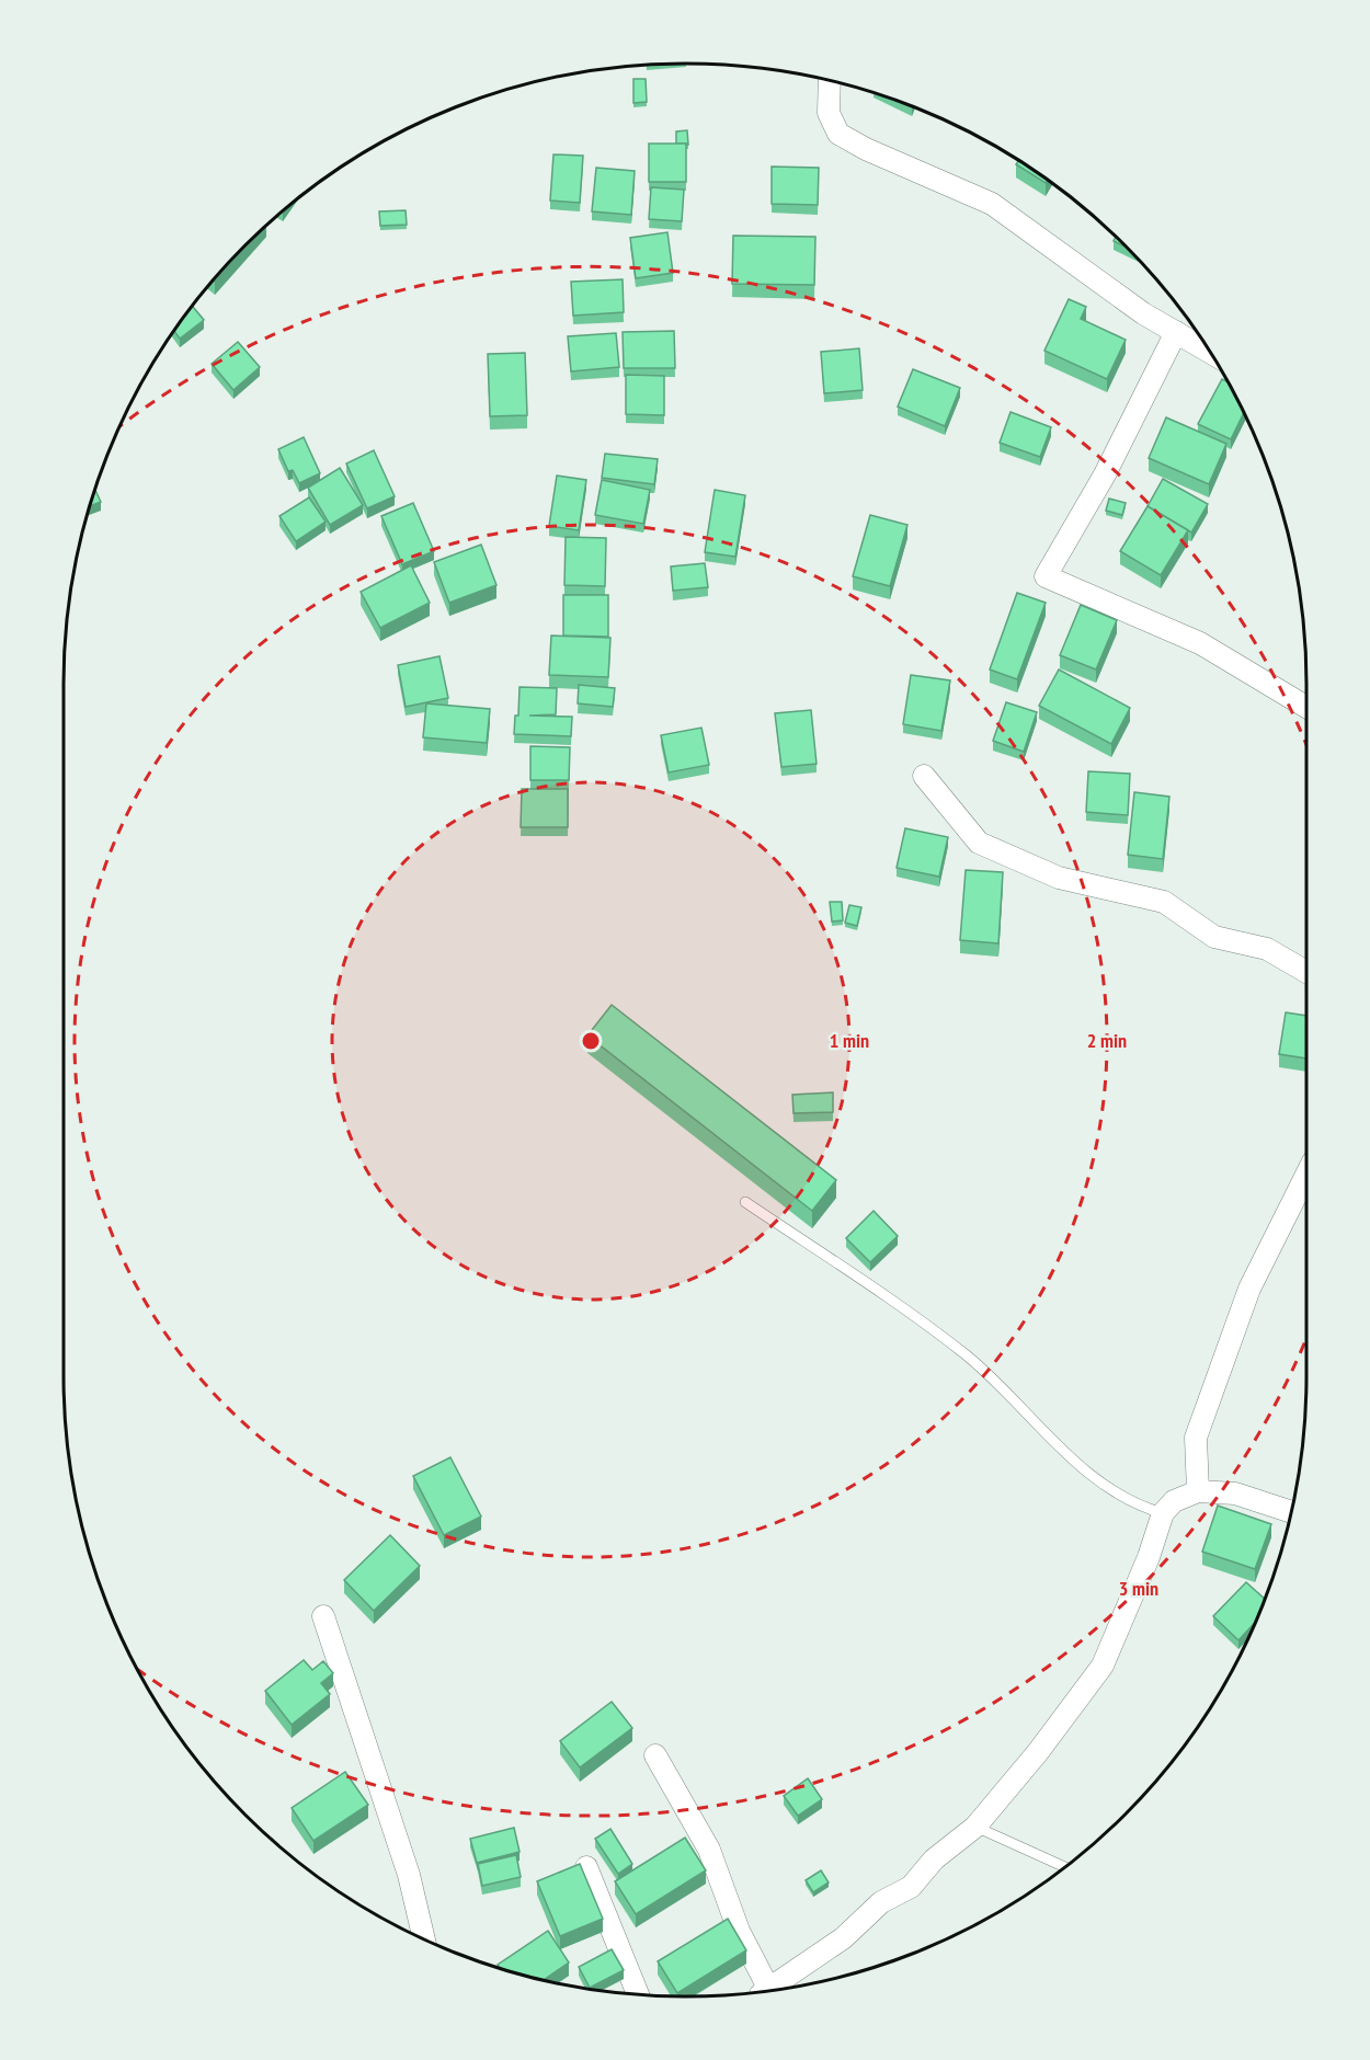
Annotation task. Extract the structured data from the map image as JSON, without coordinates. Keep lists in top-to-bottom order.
{
  "rings": ["1 min", "2 min", "3 min"]
}
